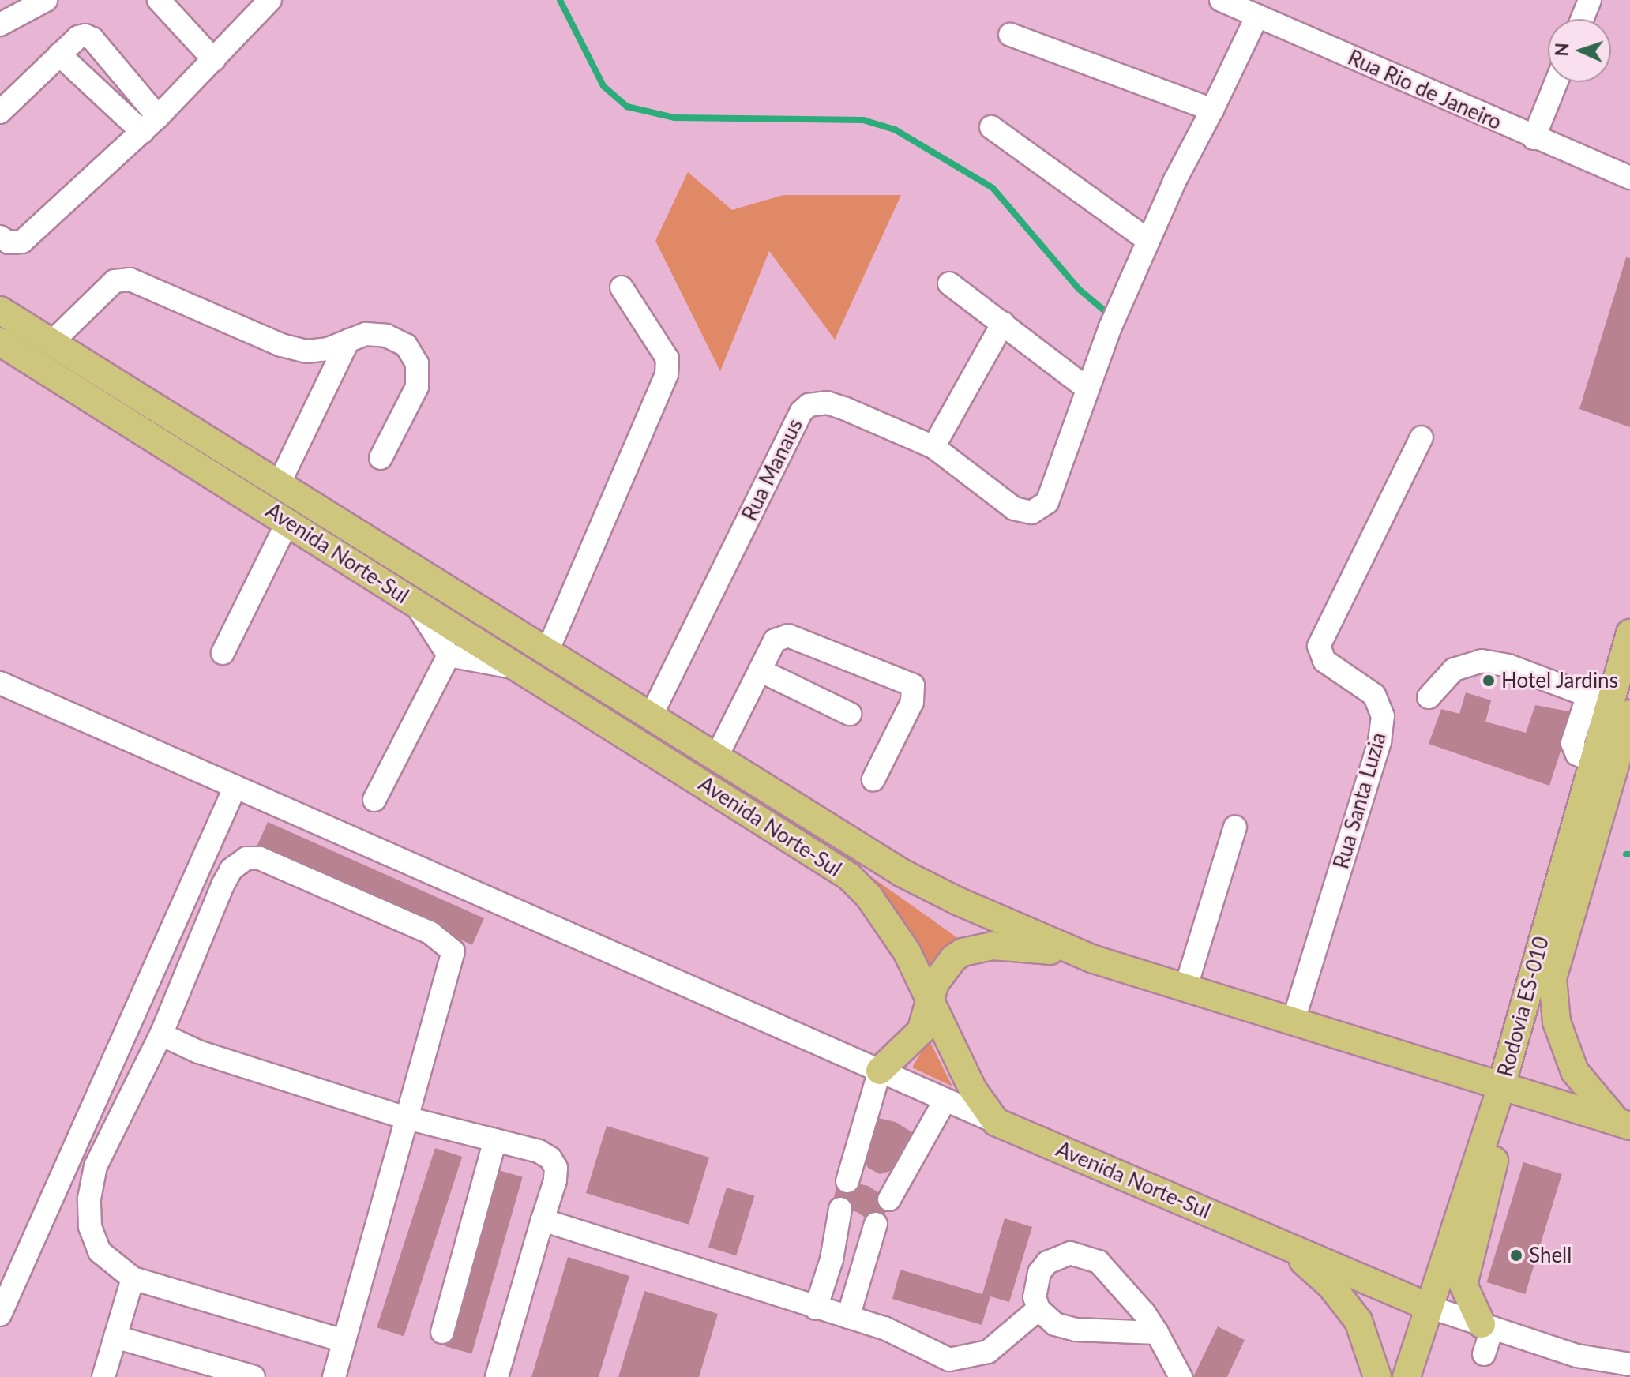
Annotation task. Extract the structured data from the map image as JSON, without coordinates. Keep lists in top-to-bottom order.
{
  "streets": {
    "main road": ["Avenida Norte-Sul", "Rodovia ES-010"],
    "street": ["Rua Rio de Janeiro", "Rua Manaus", "Rua Santa Luzia"]
  },
  "crossings": [
    ["Rua Manaus", "Avenida Norte-Sul"],
    ["Avenida Norte-Sul", "Rua Santa Luzia"],
    ["Avenida Norte-Sul", "Rodovia ES-010"]
  ],
  "places": ["Hotel Jardins", "Shell"],
  "north": "left"
}
